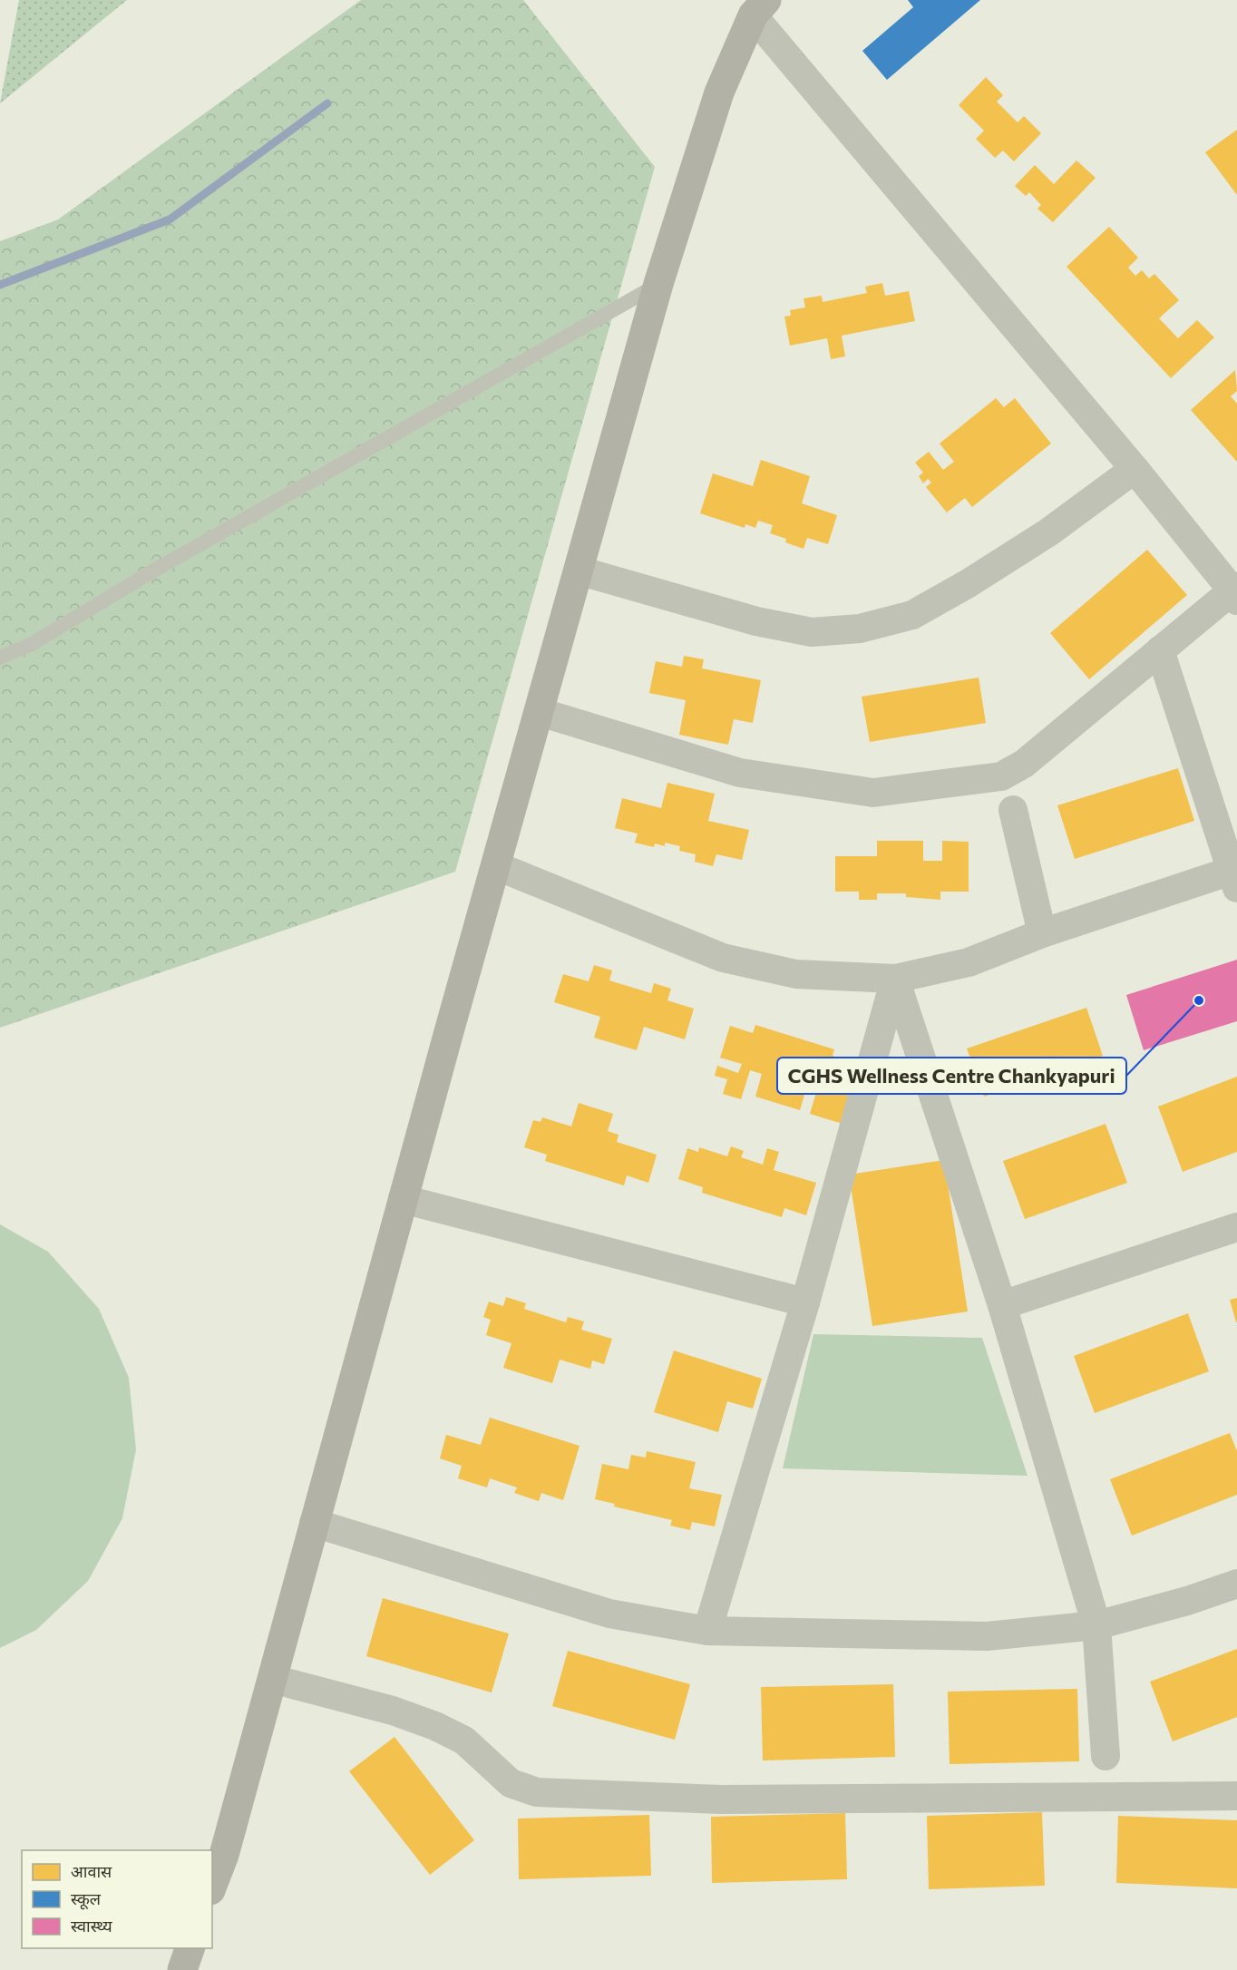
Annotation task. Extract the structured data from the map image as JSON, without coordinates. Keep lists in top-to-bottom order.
{
  "places": ["CGHS Wellness Centre Chankyapuri"],
  "legend": ["आवास", "स्कूल", "स्वास्थ्य"]
}
